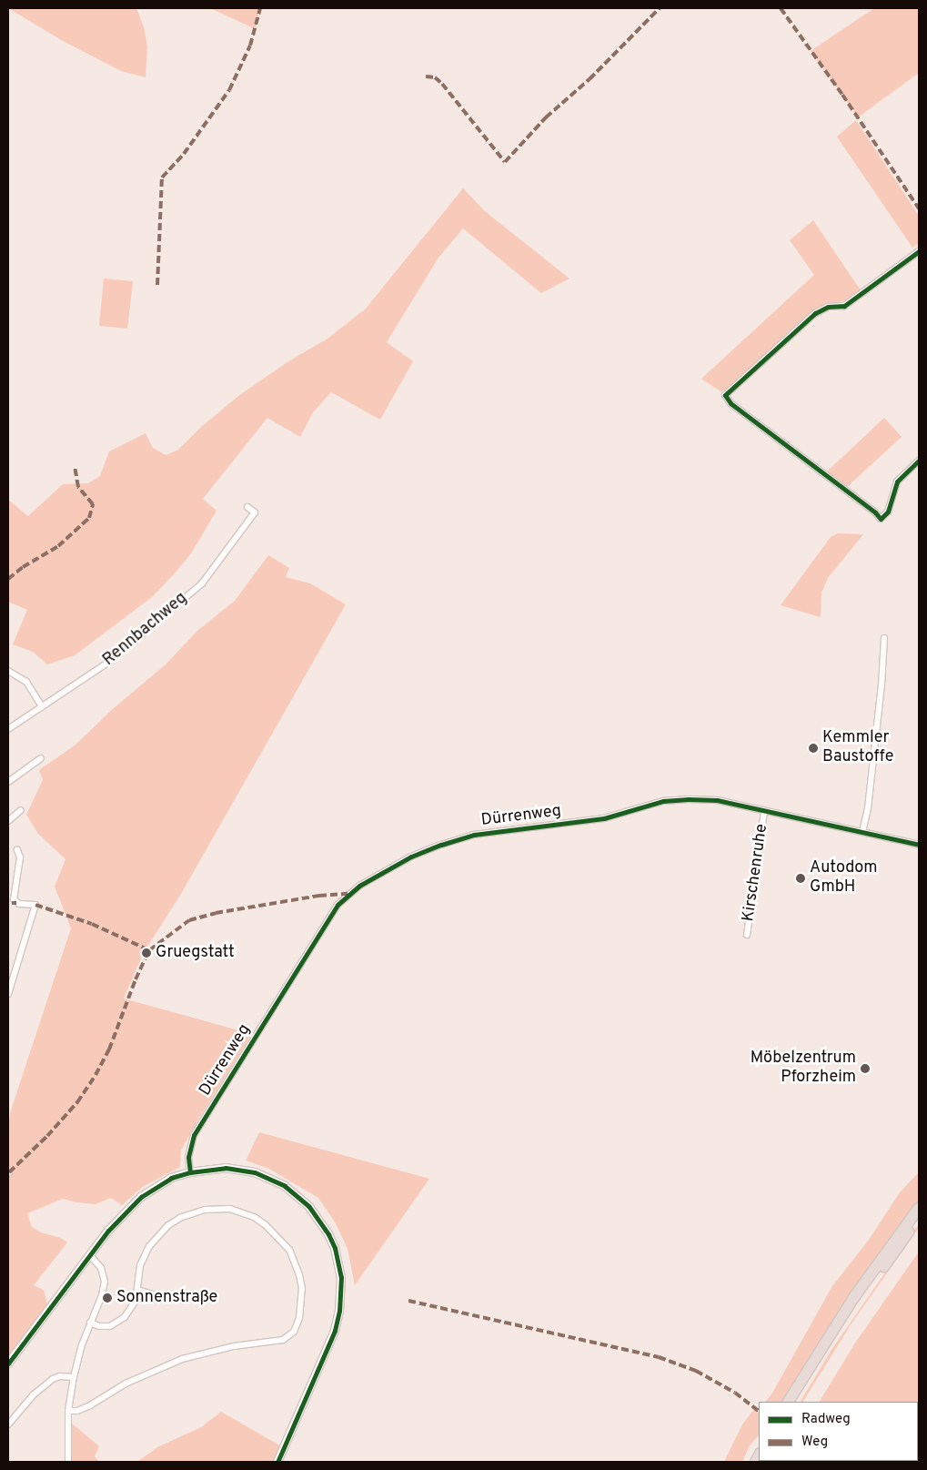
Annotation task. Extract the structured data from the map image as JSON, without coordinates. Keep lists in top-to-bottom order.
{
  "streets": {
    "street": ["Rennbachweg", "Dürrenweg", "Kirschenruhe"]
  },
  "crossings": [
    ["Dürrenweg", "Kirschenruhe"]
  ],
  "places": [
    "Kemmler Baustoffe",
    "Autodom GmbH",
    "Gruegstatt",
    "Möbelzentrum Pforzheim",
    "Sonnenstraße"
  ],
  "legend": ["Radweg", "Weg"]
}
